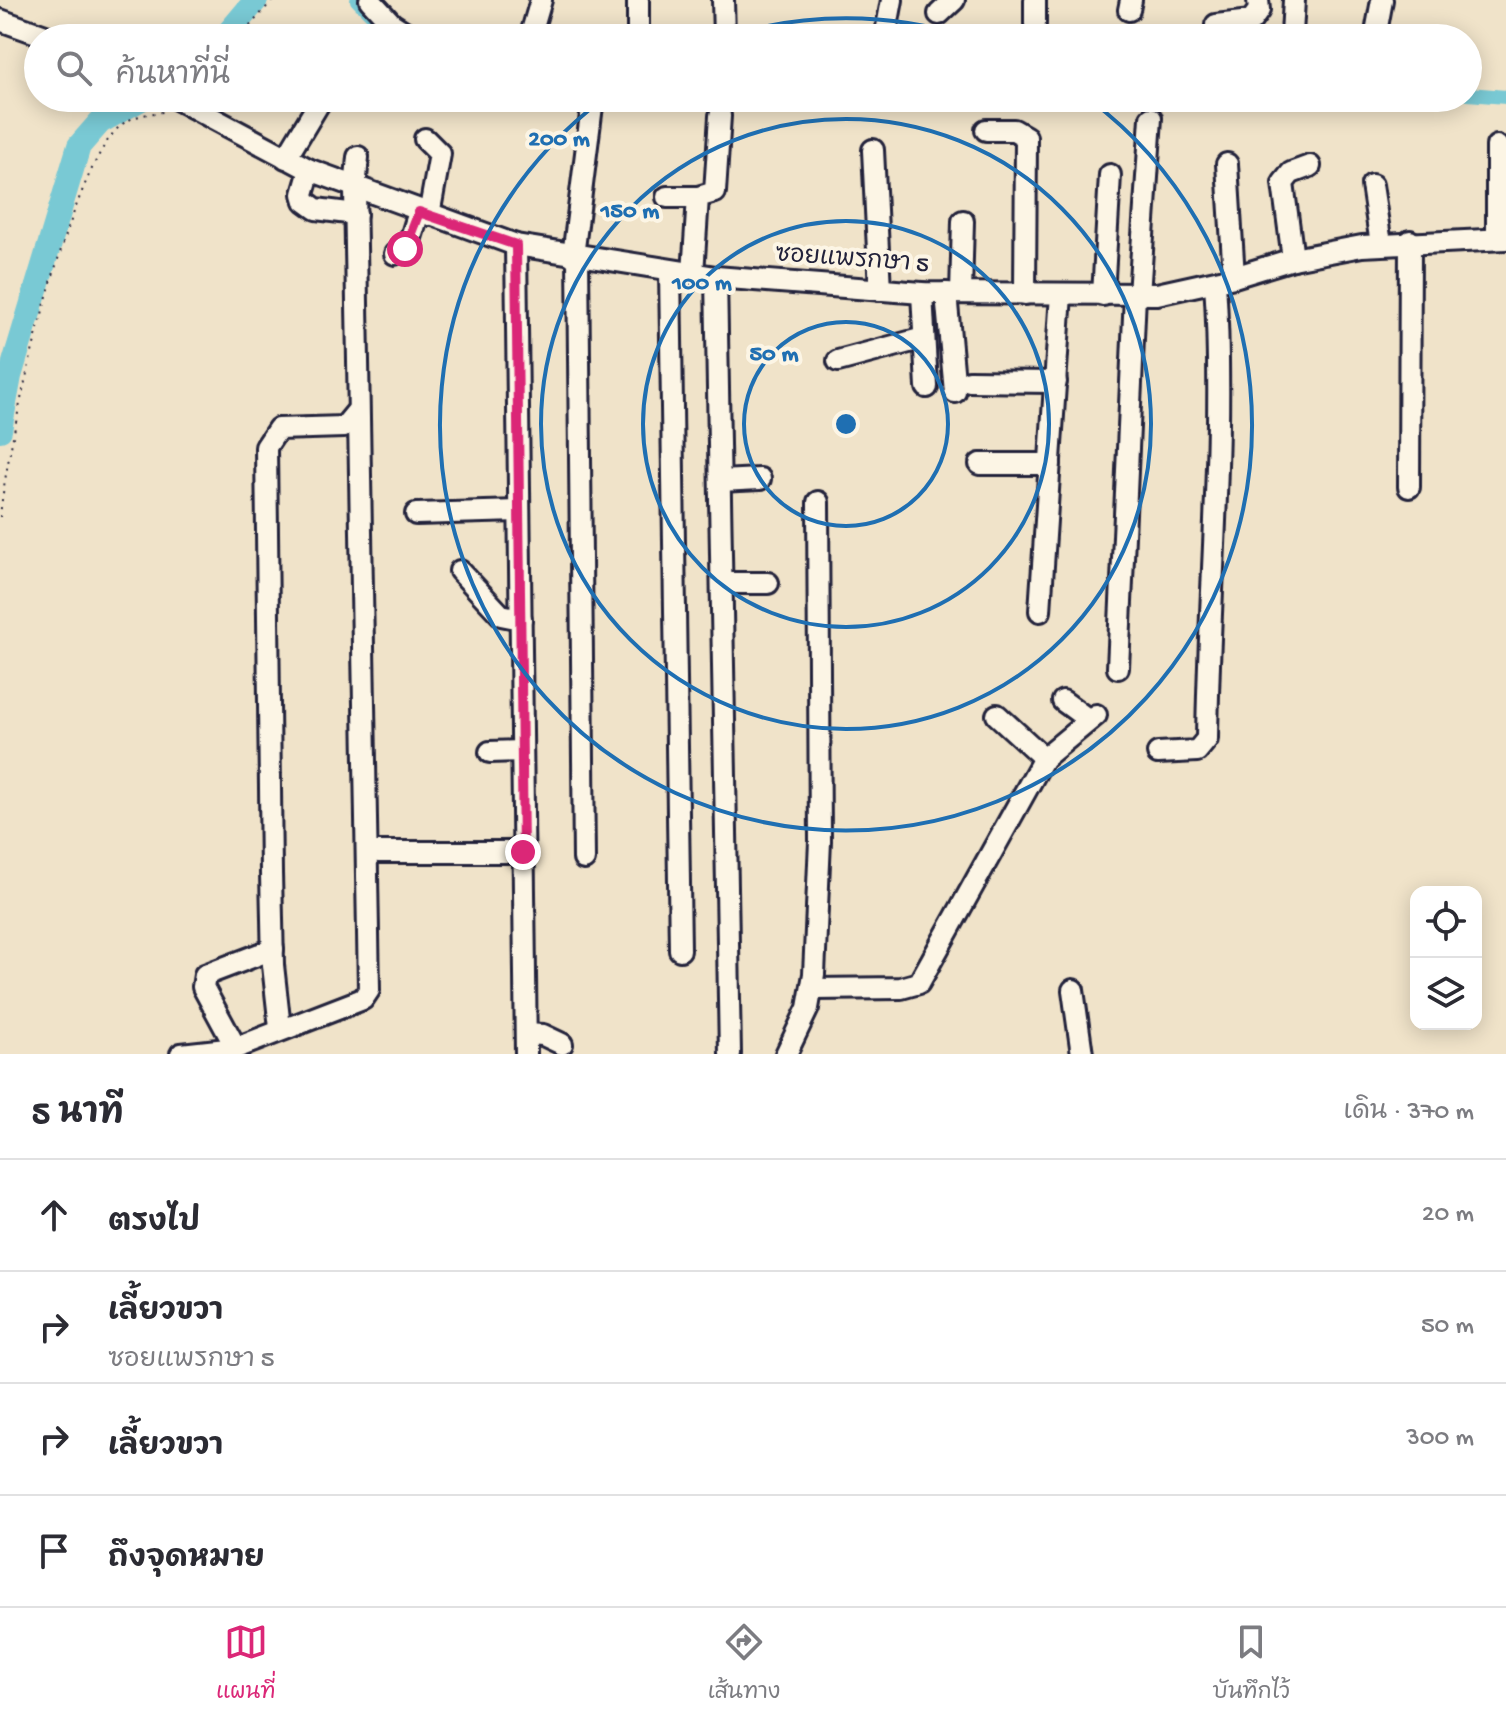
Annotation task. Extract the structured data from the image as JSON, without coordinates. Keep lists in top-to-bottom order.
{
  "streets": {
    "street": ["ซอยแพรกษา 5"]
  },
  "page": {
    "search": "ค้นหาที่นี่",
    "heading": ["5 นาที", "เดิน · 370 m"],
    "list": [
      ["ตรงไป", "20 m"],
      ["เลี้ยวขวา", "ซอยแพรกษา 5", "50 m"],
      ["เลี้ยวขวา", "300 m"],
      "ถึงจุดหมาย"
    ],
    "nav": ["แผนที่", "เส้นทาง", "บันทึกไว้"]
  },
  "rings": [
    "200 m",
    "150 m",
    "100 m",
    "50 m"
  ]
}
